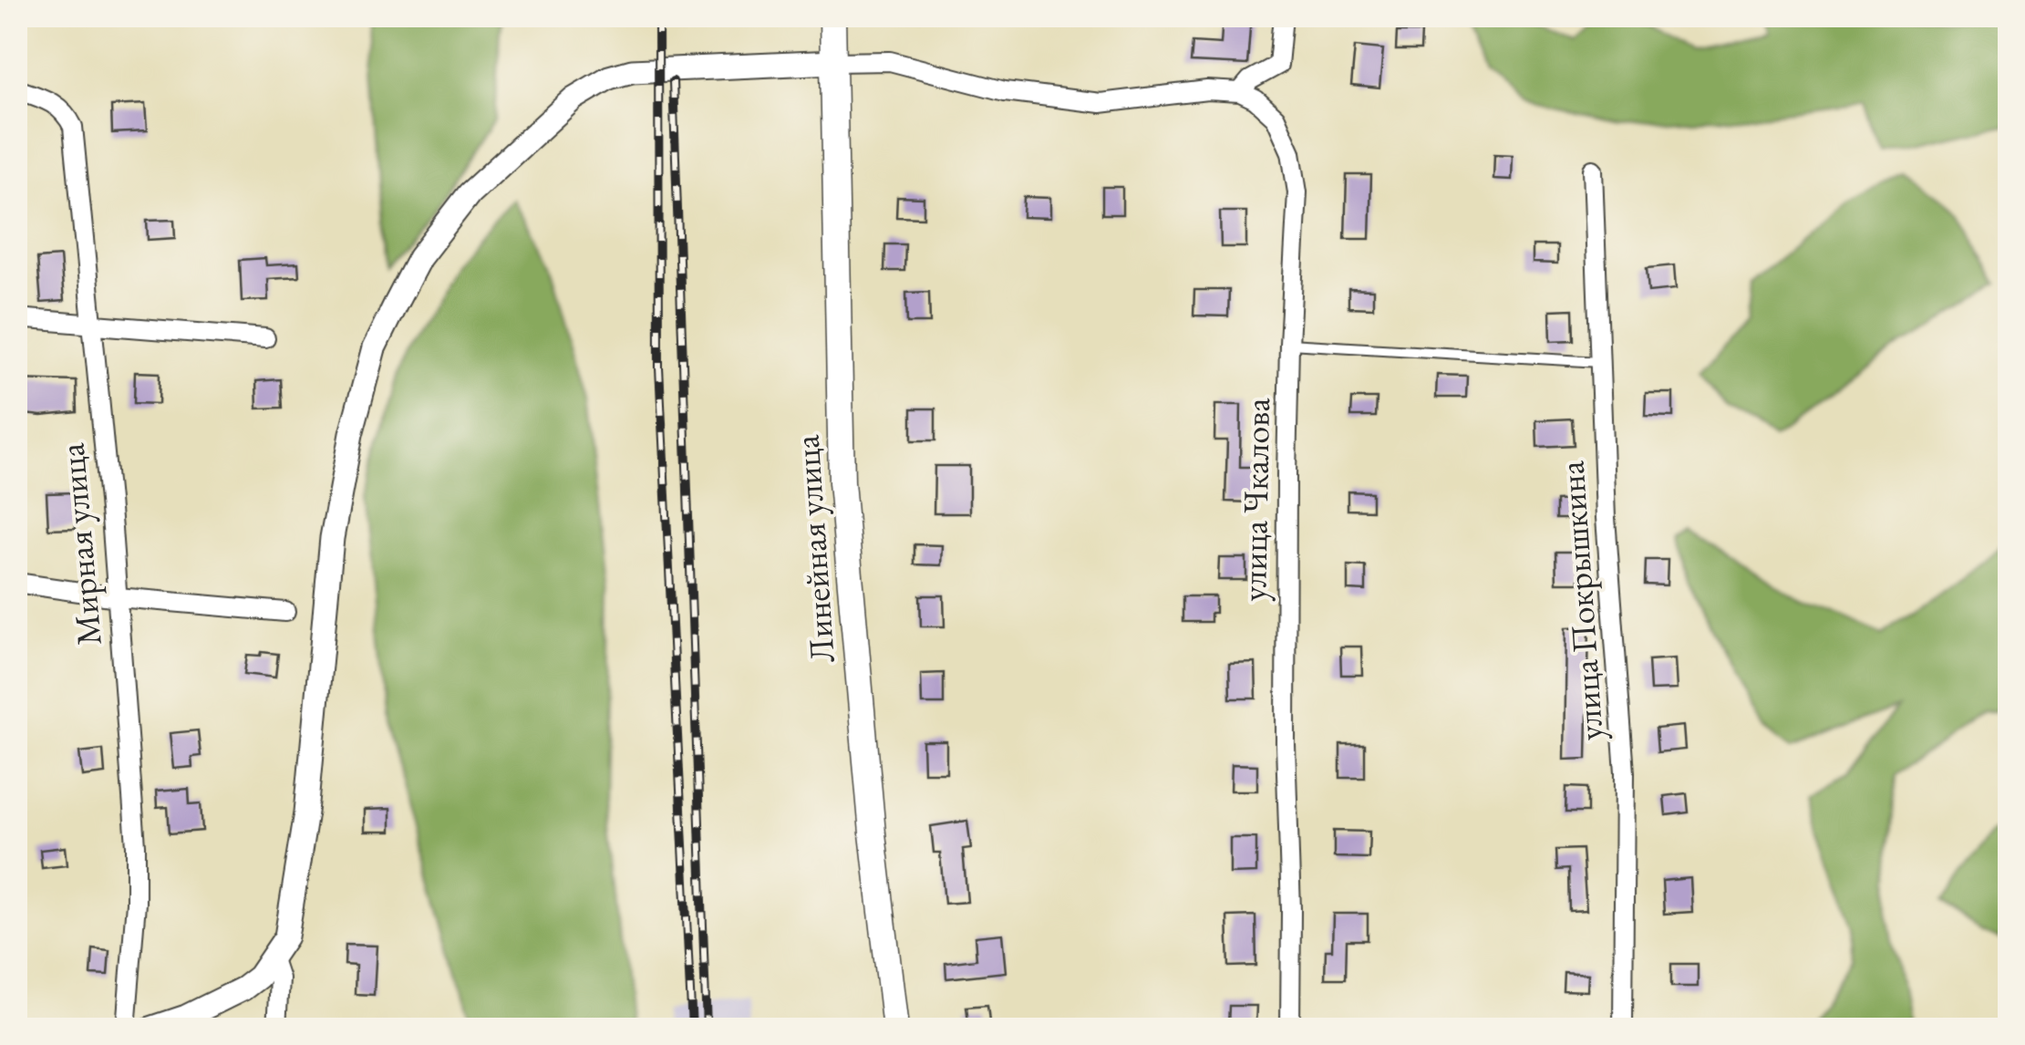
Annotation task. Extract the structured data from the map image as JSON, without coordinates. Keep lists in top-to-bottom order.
{
  "streets": {
    "main road": ["Линейная улица"],
    "street": ["улица Чкалова", "Мирная улица", "улица Покрышкина"]
  }
}
